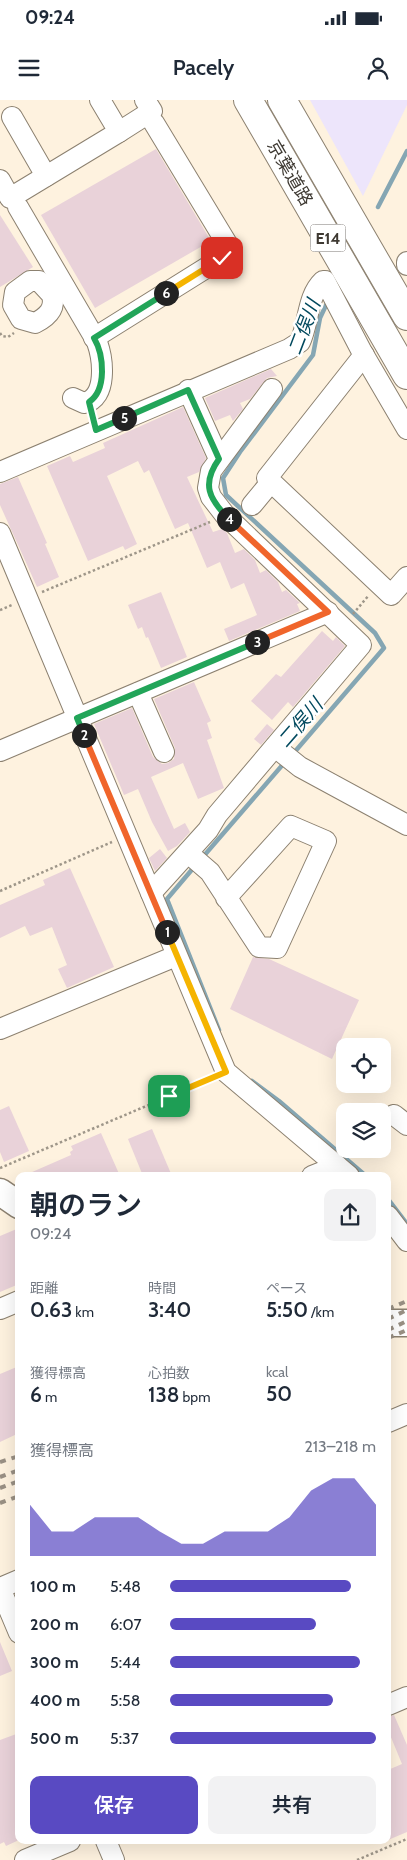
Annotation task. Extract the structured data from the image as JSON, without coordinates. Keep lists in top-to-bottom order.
{
  "streets": {
    "highway": ["京葉道路", "E14"]
  },
  "water": ["二俣川"],
  "page": {
    "status": "09:24",
    "header": "Pacely",
    "pins": [
      "6",
      "5",
      "4",
      "3",
      "2",
      "1"
    ],
    "heading": ["朝のラン", "09:24"],
    "stats": [
      ["距離", "0.63 km"],
      ["時間", "3:40"],
      ["ペース", "5:50 /km"],
      ["獲得標高", "6 m"],
      ["心拍数", "138 bpm"],
      ["kcal", "50"]
    ],
    "chart": ["獲得標高", "213–218 m"],
    "list": [
      {
        "name": "100 m",
        "note": "5:48"
      },
      {
        "name": "200 m",
        "note": "6:07"
      },
      {
        "name": "300 m",
        "note": "5:44"
      },
      {
        "name": "400 m",
        "note": "5:58"
      },
      {
        "name": "500 m",
        "note": "5:37"
      }
    ],
    "buttons": ["保存", "共有"]
  }
}
